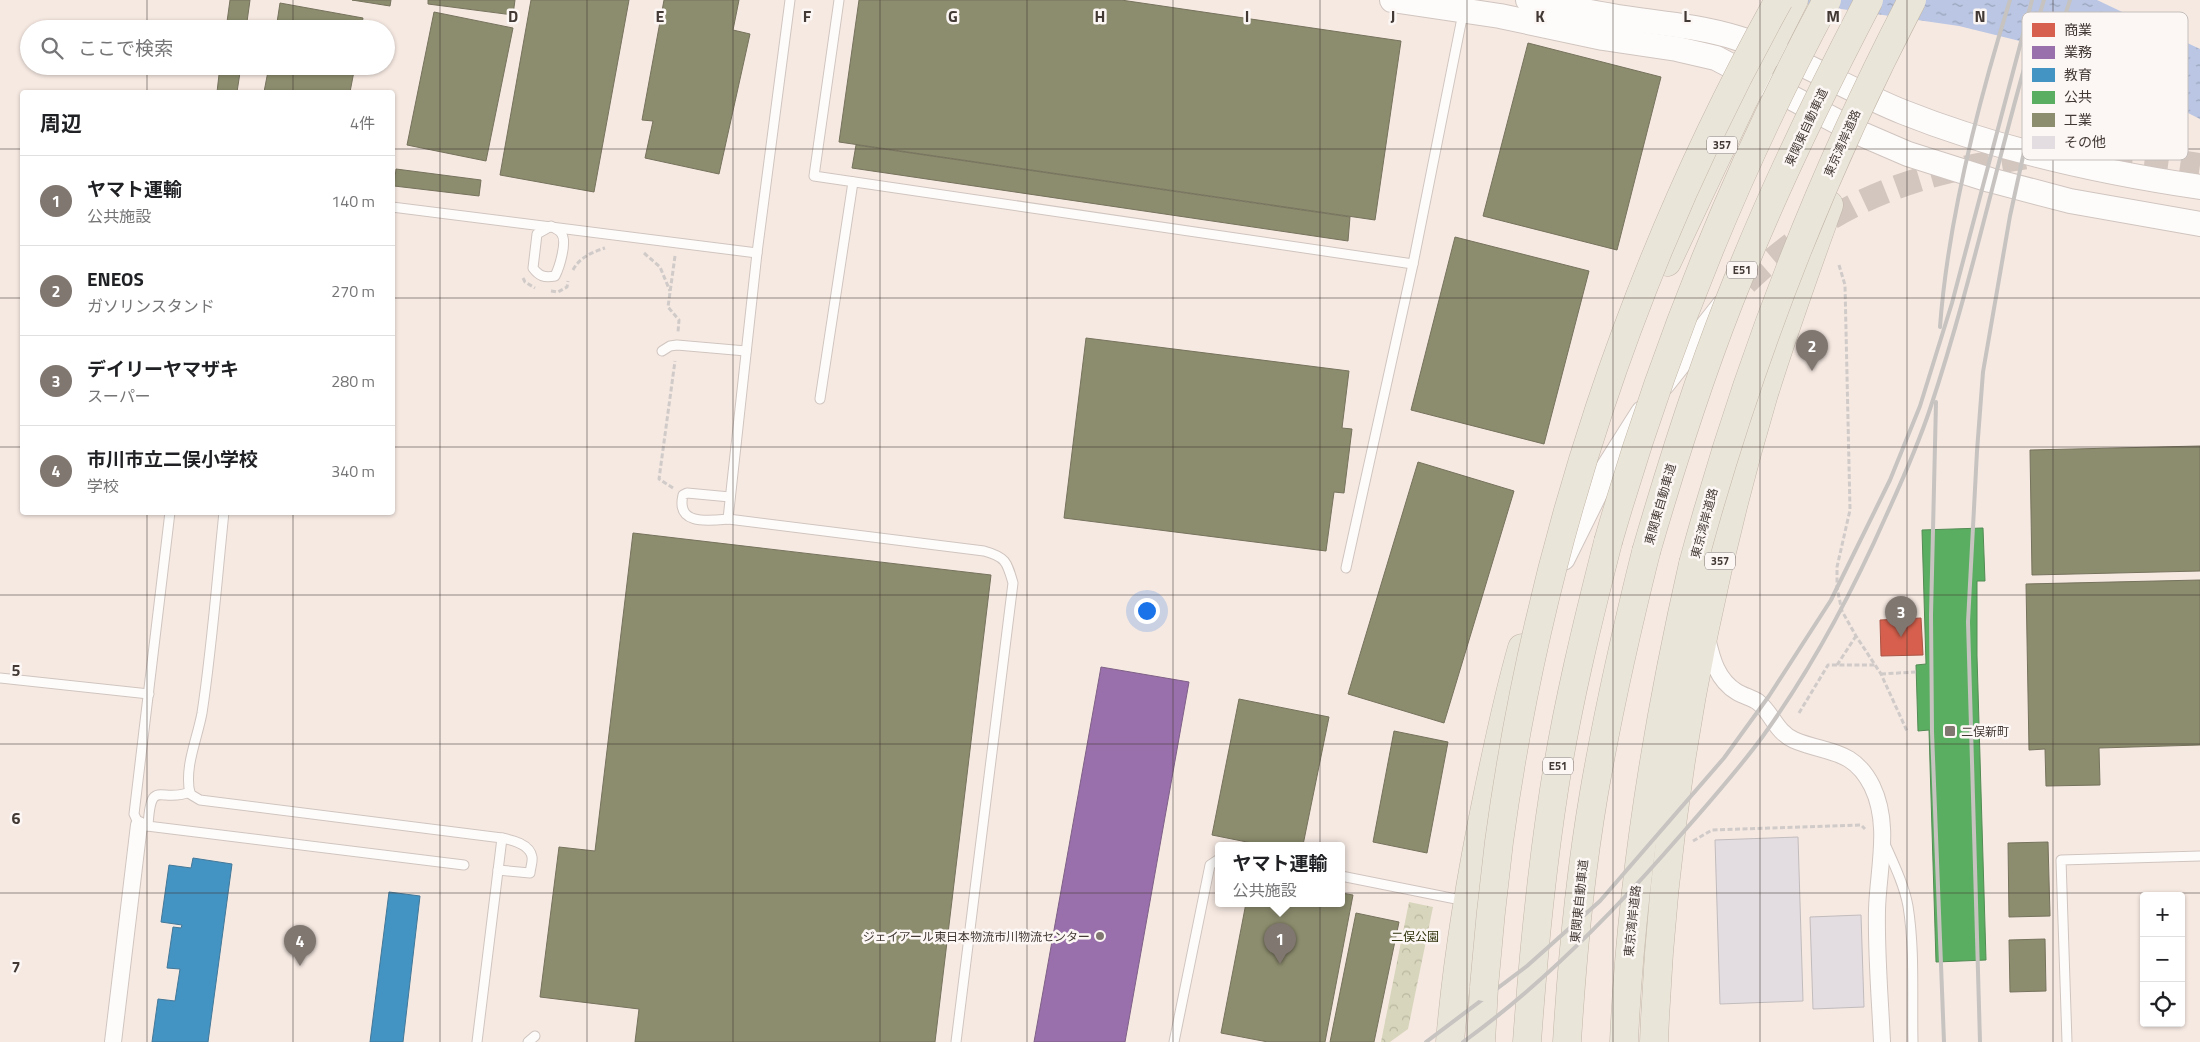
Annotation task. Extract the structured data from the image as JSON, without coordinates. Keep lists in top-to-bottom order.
{
  "streets": {
    "highway": [
      "東関東自動車道",
      "東京湾岸道路",
      "357",
      "E51"
    ]
  },
  "parks": ["二俣公園"],
  "places": {
    "transit": ["二俣新町"],
    "other": ["ジェイアール東日本物流市川物流センター"]
  },
  "legend": [
    "商業",
    "業務",
    "教育",
    "公共",
    "工業",
    "その他"
  ],
  "page": {
    "search": "ここで検索",
    "heading": ["周辺", "4件"],
    "list": [
      {
        "mark": "1",
        "name": "ヤマト運輸",
        "note": "公共施設",
        "value": "140 m"
      },
      {
        "mark": "2",
        "name": "ENEOS",
        "note": "ガソリンスタンド",
        "value": "270 m"
      },
      {
        "mark": "3",
        "name": "デイリーヤマザキ",
        "note": "スーパー",
        "value": "280 m"
      },
      {
        "mark": "4",
        "name": "市川市立二俣小学校",
        "note": "学校",
        "value": "340 m"
      }
    ],
    "pins": [
      "2",
      "3",
      "1",
      "4"
    ],
    "popup": ["ヤマト運輸", "公共施設"],
    "map_buttons": ["+", "−"]
  },
  "grid": {
    "columns": [
      "D",
      "E",
      "F",
      "G",
      "H",
      "I",
      "J",
      "K",
      "L",
      "M",
      "N"
    ],
    "rows": ["5", "6", "7"]
  }
}
